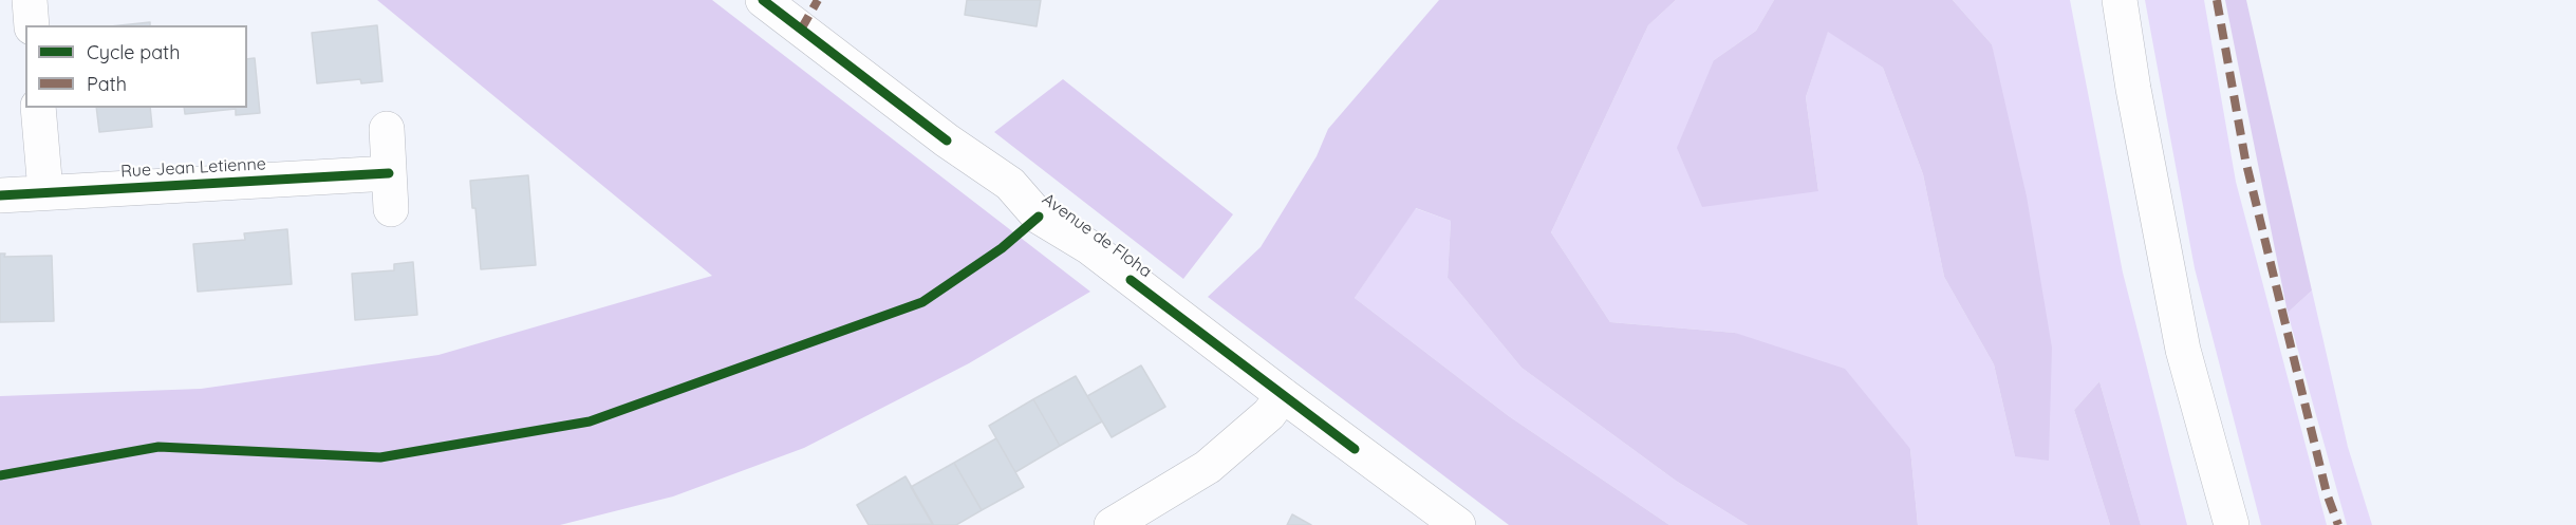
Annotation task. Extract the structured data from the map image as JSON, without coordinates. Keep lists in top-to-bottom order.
{
  "streets": {
    "street": ["Rue Jean Letienne", "Avenue de Floha"]
  },
  "legend": ["Cycle path", "Path"]
}
